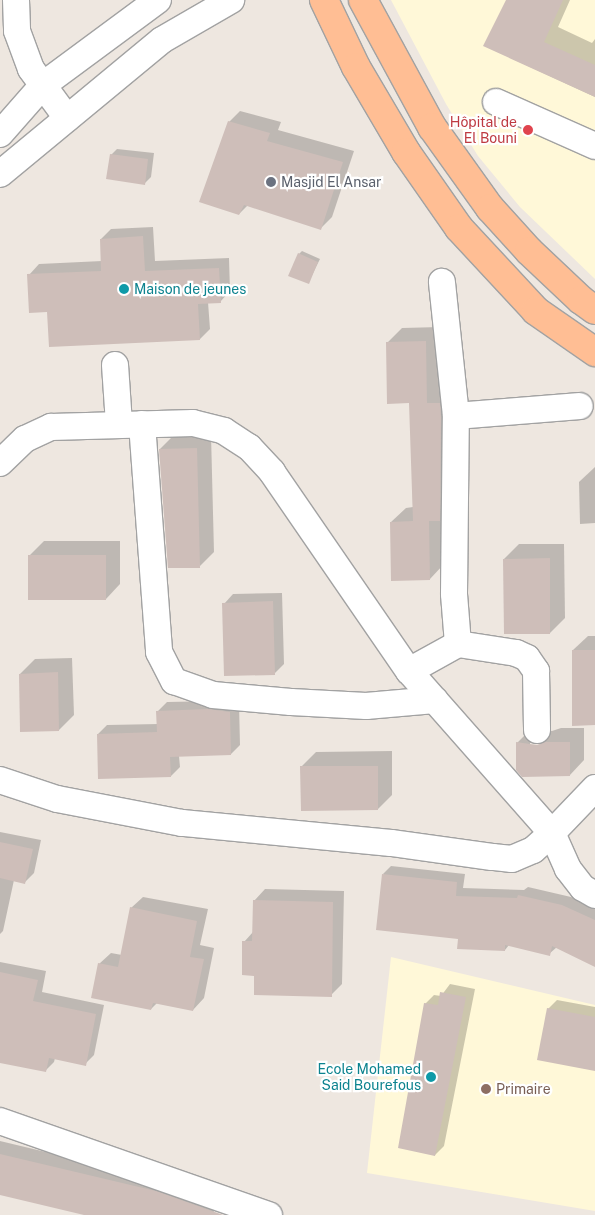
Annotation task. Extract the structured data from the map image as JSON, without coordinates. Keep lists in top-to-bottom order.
{
  "places": [
    "Hôpital de El Bouni",
    "Masjid El Ansar",
    "Maison de jeunes",
    "Ecole Mohamed Said Bourefous",
    "Primaire"
  ]
}
